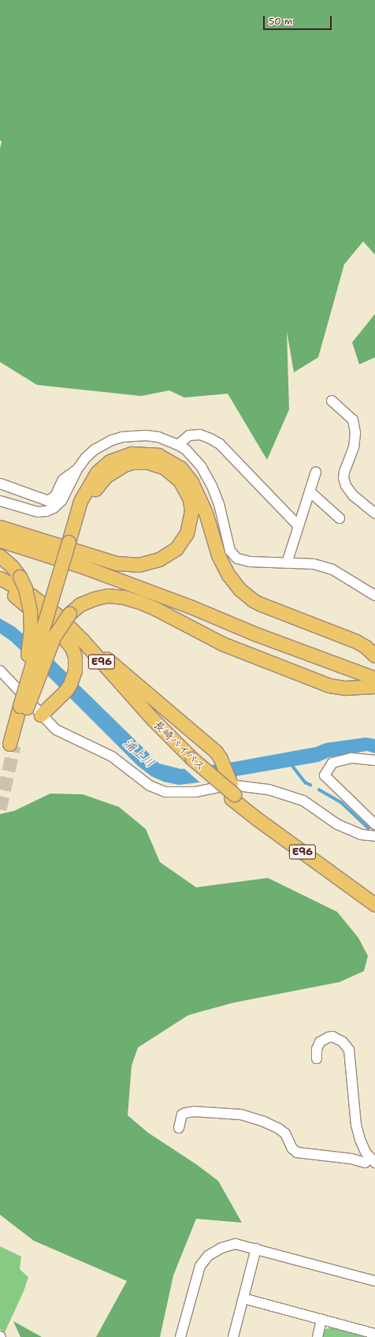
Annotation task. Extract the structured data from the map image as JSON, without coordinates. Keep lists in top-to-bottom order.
{
  "streets": {
    "highway": ["E96", "長崎バイパス"]
  },
  "water": ["浦上川"],
  "scale_bar": "50 m"
}
